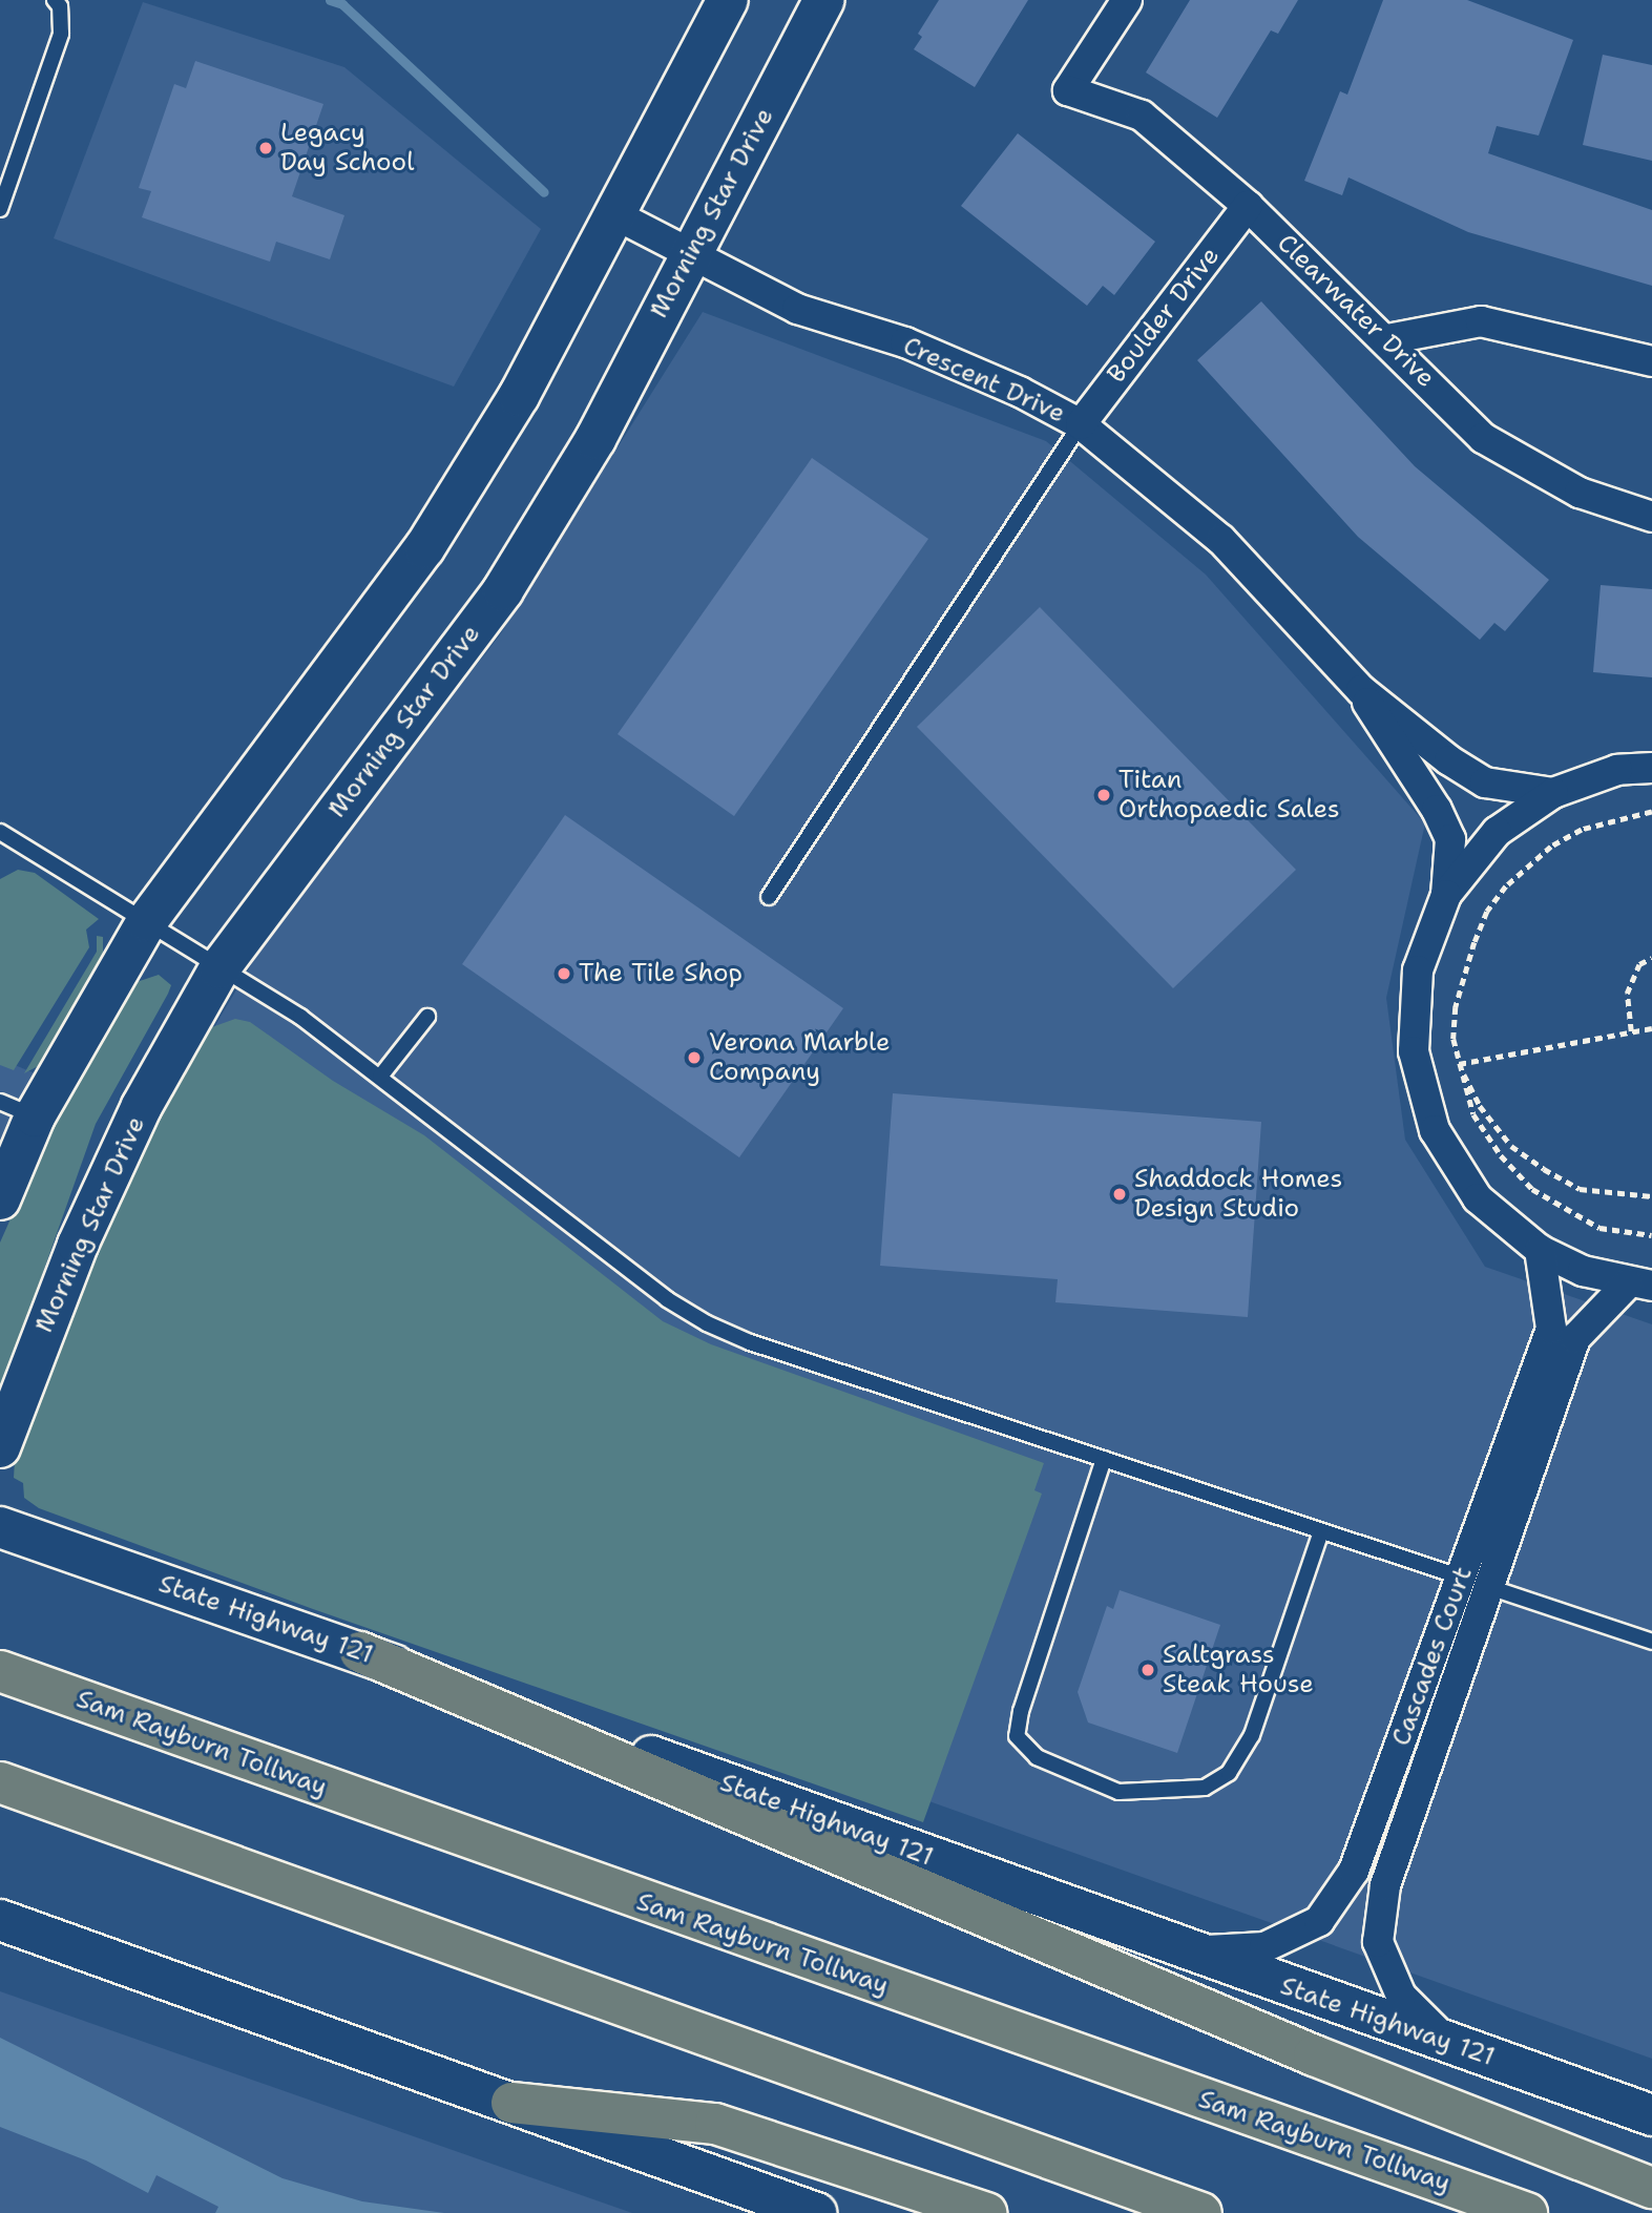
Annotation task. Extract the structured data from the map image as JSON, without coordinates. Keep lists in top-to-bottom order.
{
  "streets": {
    "highway": ["Sam Rayburn Tollway"],
    "street": [
      "Morning Star Drive",
      "Clearwater Drive",
      "Boulder Drive",
      "Crescent Drive",
      "State Highway 121",
      "Cascades Court"
    ]
  },
  "crossings": [
    ["Morning Star Drive", "Crescent Drive"],
    ["Clearwater Drive", "Boulder Drive"],
    ["Boulder Drive", "Crescent Drive"],
    ["State Highway 121", "Cascades Court"]
  ],
  "places": [
    "Legacy Day School",
    "Titan Orthopaedic Sales",
    "The Tile Shop",
    "Verona Marble Company",
    "Shaddock Homes Design Studio",
    "Saltgrass Steak House"
  ]
}
